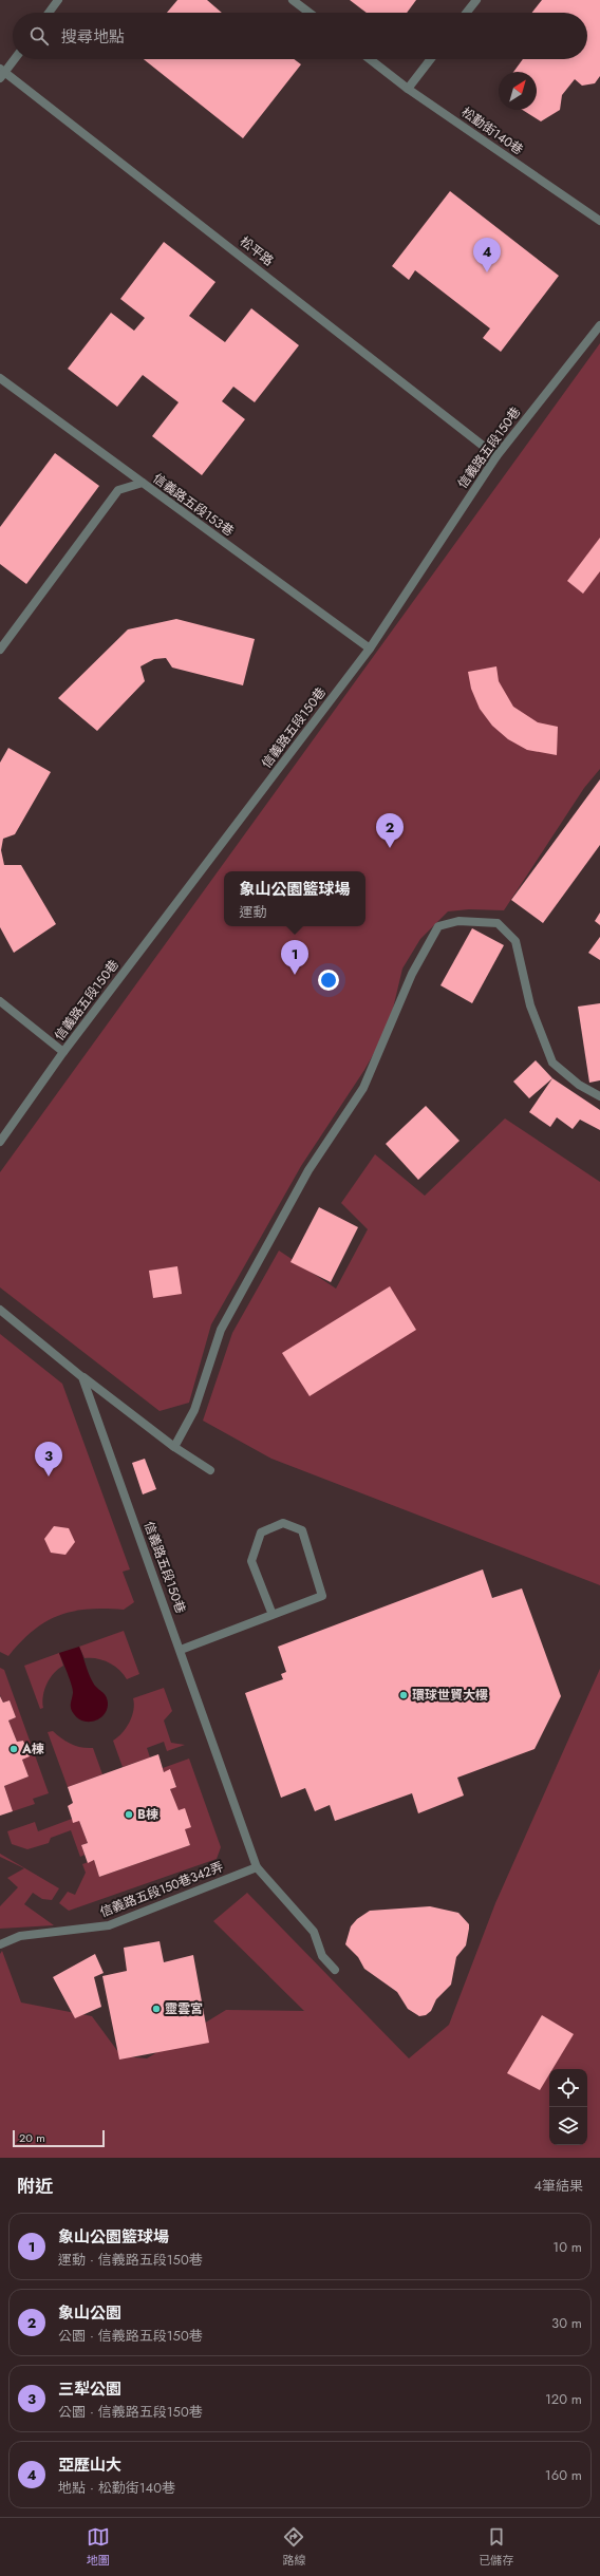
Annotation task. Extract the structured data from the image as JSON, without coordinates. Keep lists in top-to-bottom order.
{
  "streets": {
    "street": [
      "松勤街140巷",
      "松平路",
      "信義路五段150巷",
      "信義路五段153巷",
      "信義路五段150巷342弄"
    ]
  },
  "crossings": [
    ["松平路", "信義路五段150巷"],
    ["信義路五段150巷", "信義路五段153巷"],
    ["信義路五段150巷", "信義路五段150巷342弄"]
  ],
  "places": [
    "環球世貿大樓",
    "A棟",
    "B棟",
    "靈雲宮"
  ],
  "scale_bar": "20 m",
  "north": "top right",
  "page": {
    "search": "搜尋地點",
    "pins": [
      "4",
      "2",
      "1",
      "3"
    ],
    "popup": ["象山公園籃球場", "運動"],
    "scale": "20 m",
    "heading": ["附近", "4筆結果"],
    "list": [
      {
        "mark": "1",
        "name": "象山公園籃球場",
        "note": "運動 · 信義路五段150巷",
        "value": "10 m"
      },
      {
        "mark": "2",
        "name": "象山公園",
        "note": "公園 · 信義路五段150巷",
        "value": "30 m"
      },
      {
        "mark": "3",
        "name": "三犁公園",
        "note": "公園 · 信義路五段150巷",
        "value": "120 m"
      },
      {
        "mark": "4",
        "name": "亞歷山大",
        "note": "地點 · 松勤街140巷",
        "value": "160 m"
      }
    ],
    "nav": ["地圖", "路線", "已儲存"]
  }
}
